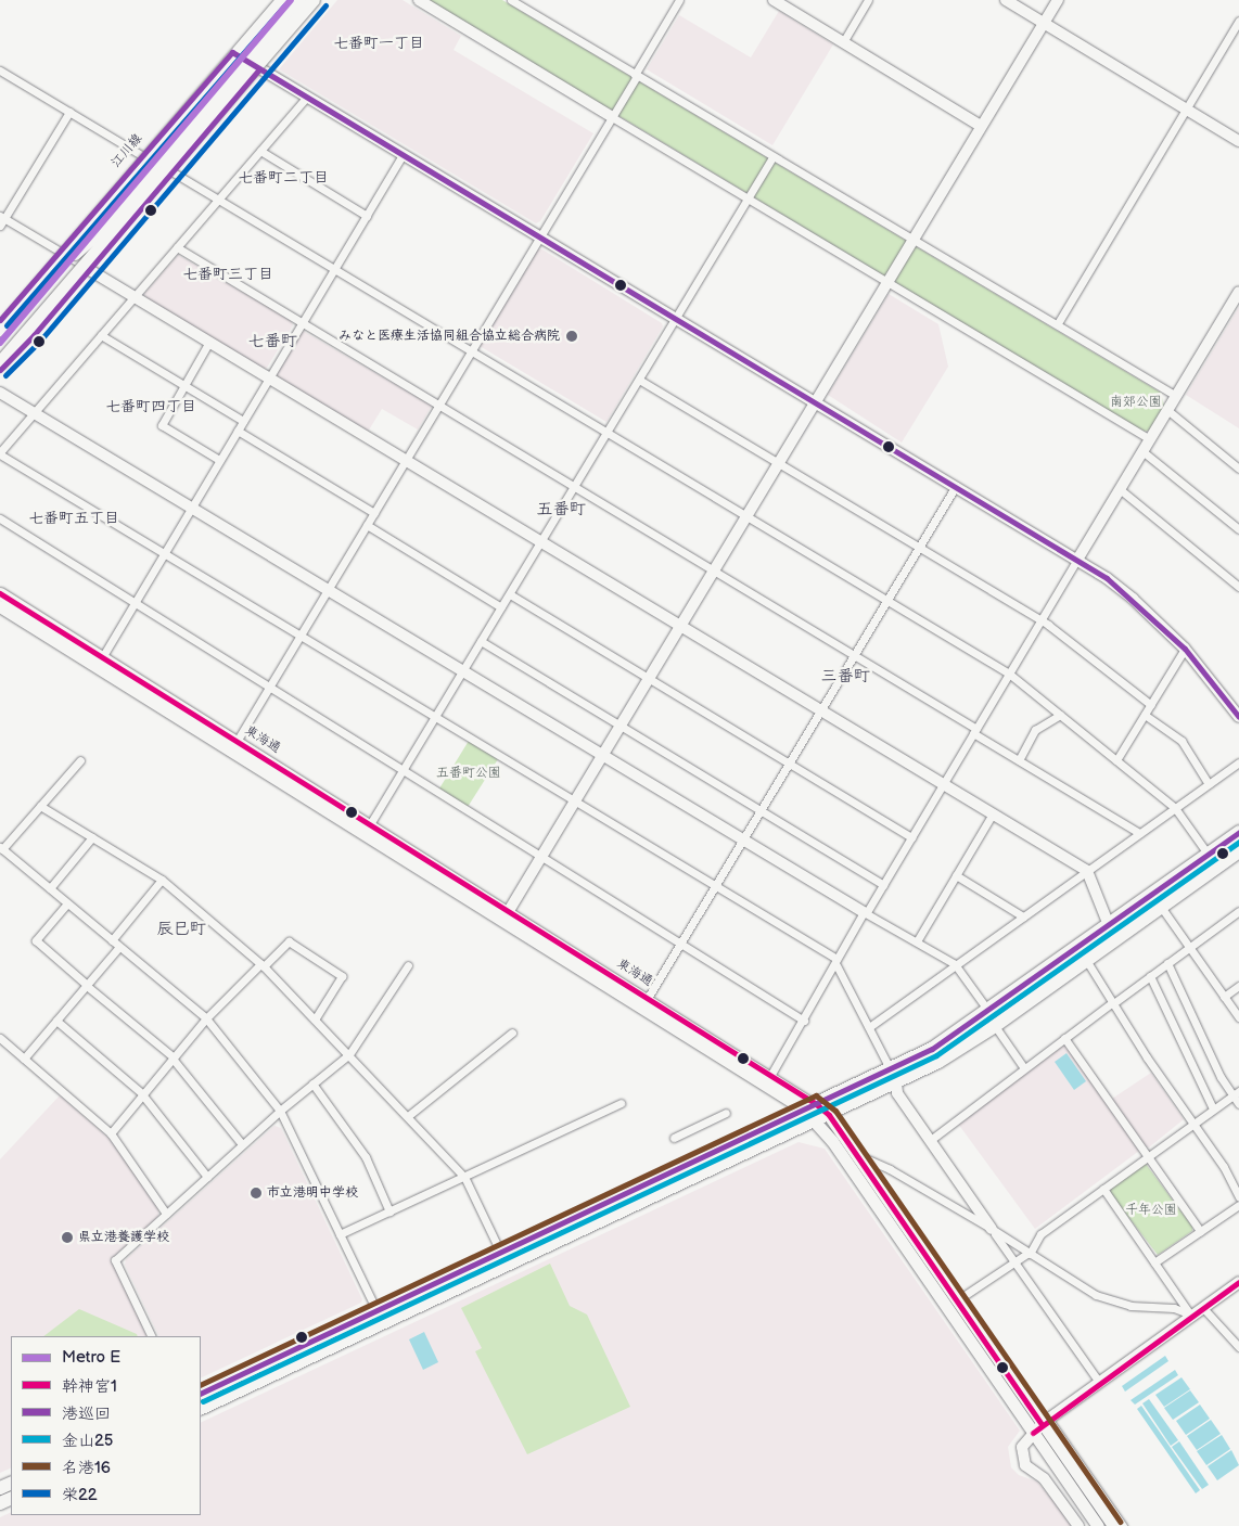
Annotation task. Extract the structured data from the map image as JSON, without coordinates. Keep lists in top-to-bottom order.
{
  "streets": {
    "main road": ["江川線", "東海通"]
  },
  "districts": [
    "七番町一丁目",
    "七番町二丁目",
    "七番町三丁目",
    "七番町",
    "七番町四丁目",
    "五番町",
    "七番町五丁目",
    "三番町",
    "辰巳町"
  ],
  "parks": ["南郊公園", "五番町公園", "千年公園"],
  "places": ["みなと医療生活協同組合協立総合病院", "市立港明中学校", "県立港養護学校"],
  "lines": [
    "metro line E",
    "transit line 栄22",
    "transit line 港巡回",
    "transit line 幹神宮1",
    "transit line 金山25",
    "transit line 名港16"
  ],
  "legend": [
    "Metro E",
    "幹神宮1",
    "港巡回",
    "金山25",
    "名港16",
    "栄22"
  ]
}
